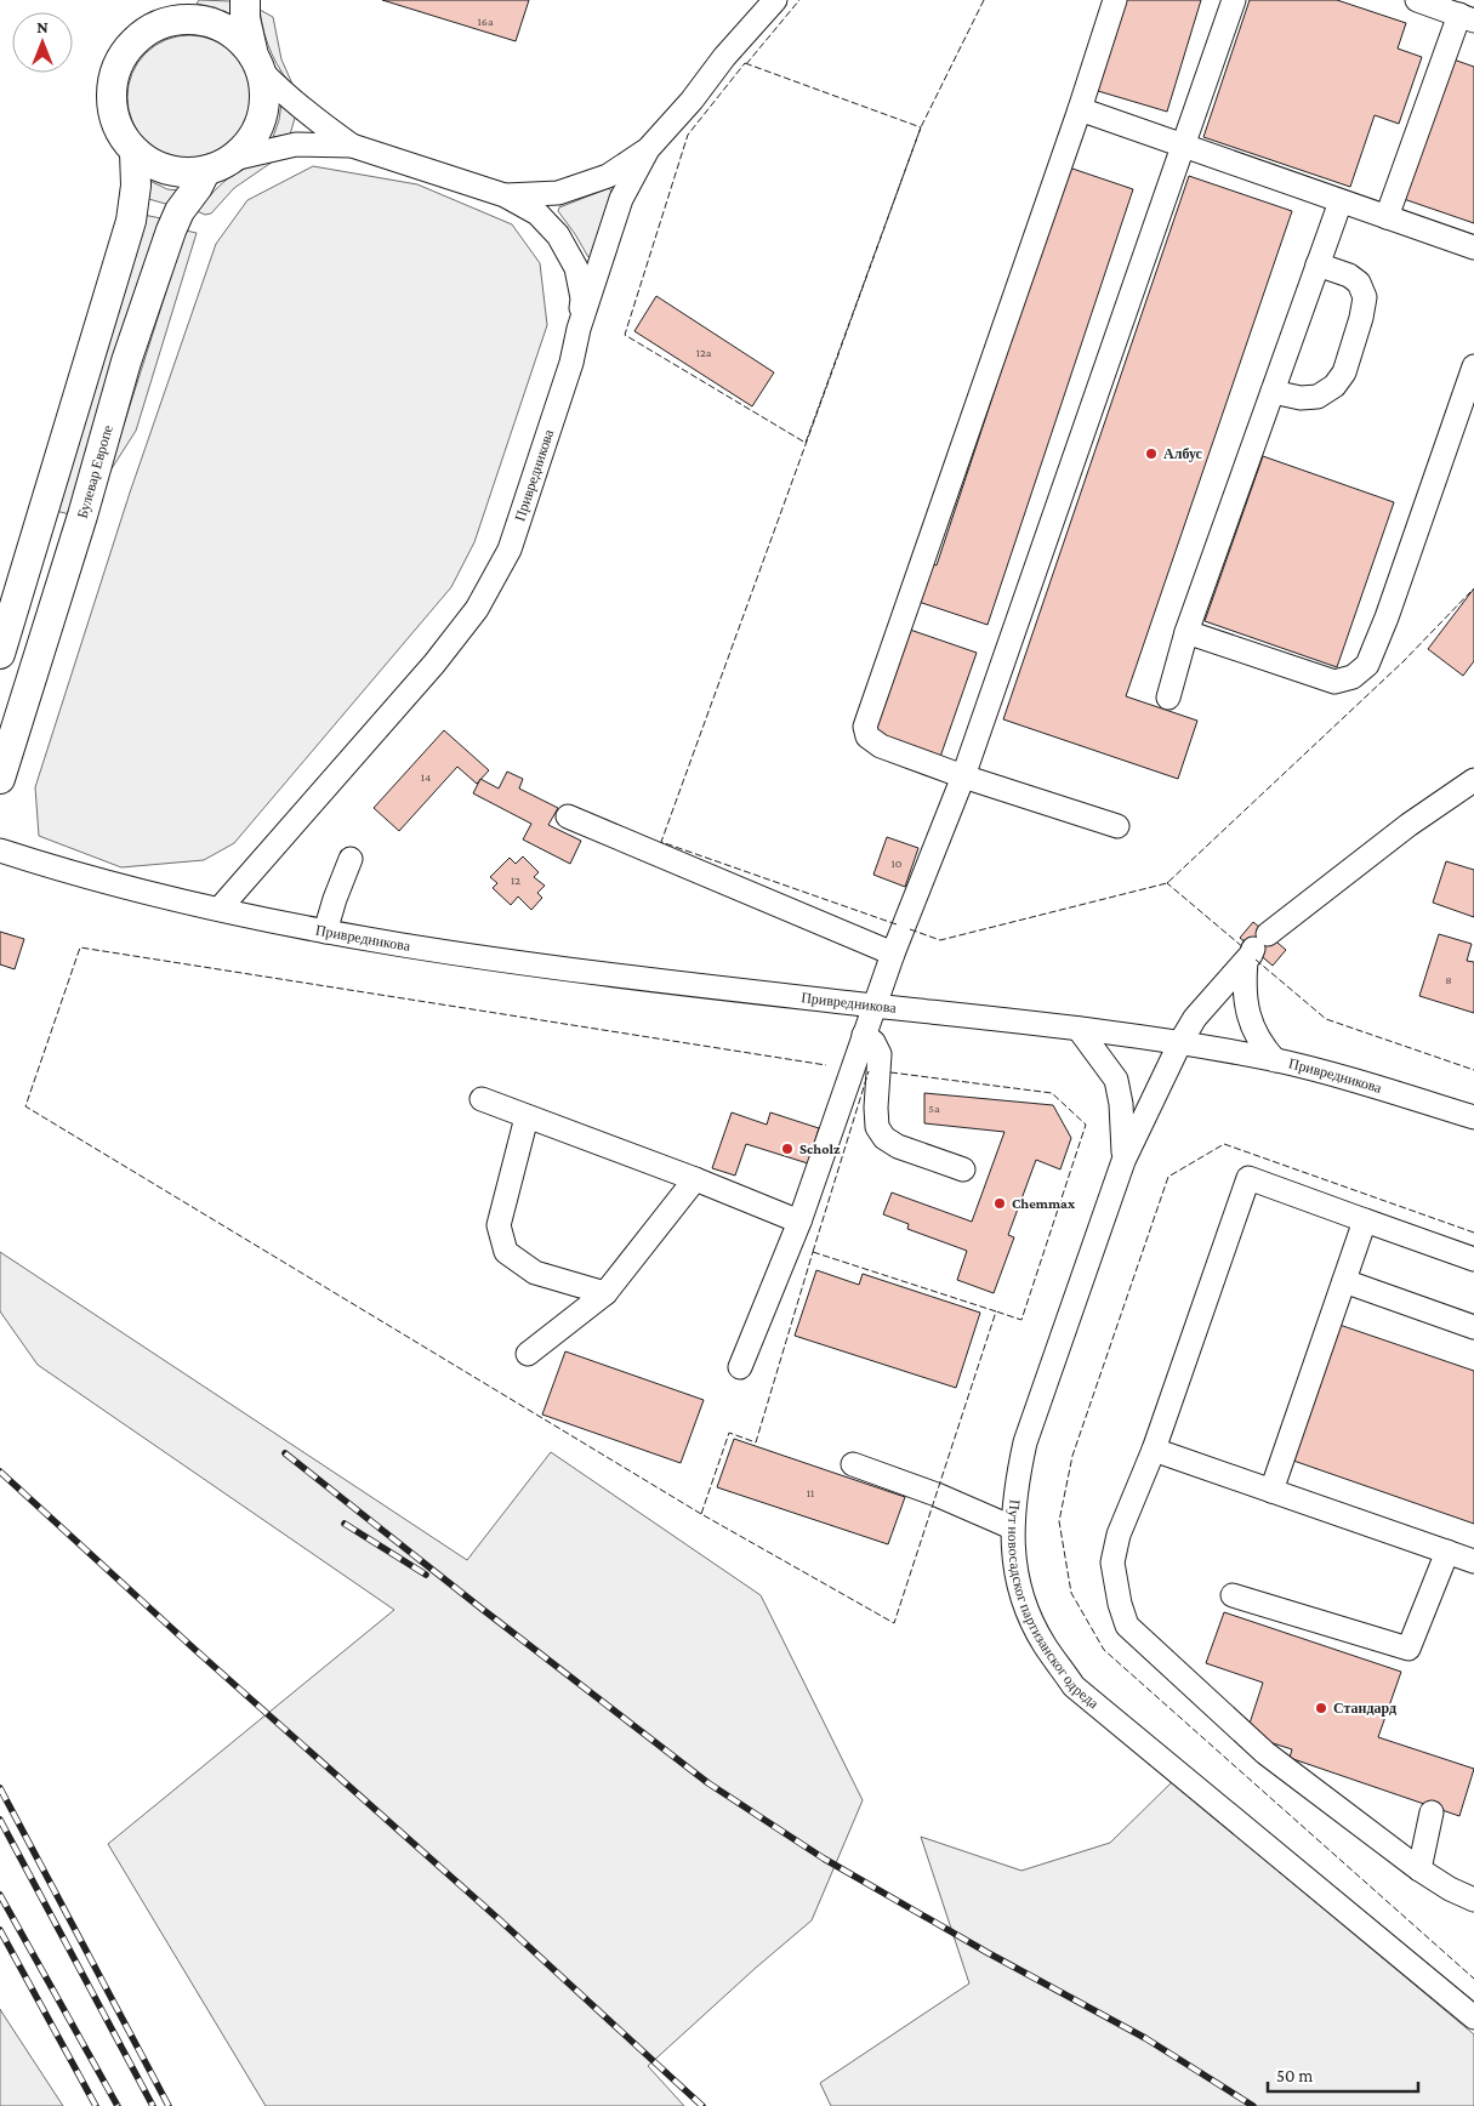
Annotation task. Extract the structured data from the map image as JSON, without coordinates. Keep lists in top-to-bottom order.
{
  "streets": {
    "main road": ["Булевар Европе"],
    "street": ["Привредникова", "Пут новосадског партизанског одреда"]
  },
  "crossings": [
    ["Привредникова", "Пут новосадског партизанског одреда"]
  ],
  "places": [
    "Албус",
    "Scholz",
    "Chemmax",
    "Стандард"
  ],
  "house_numbers": [
    "16a",
    "12a",
    "14",
    "10",
    "12",
    "8",
    "5a",
    "11"
  ],
  "scale_bar": "50 m",
  "north": "top"
}
